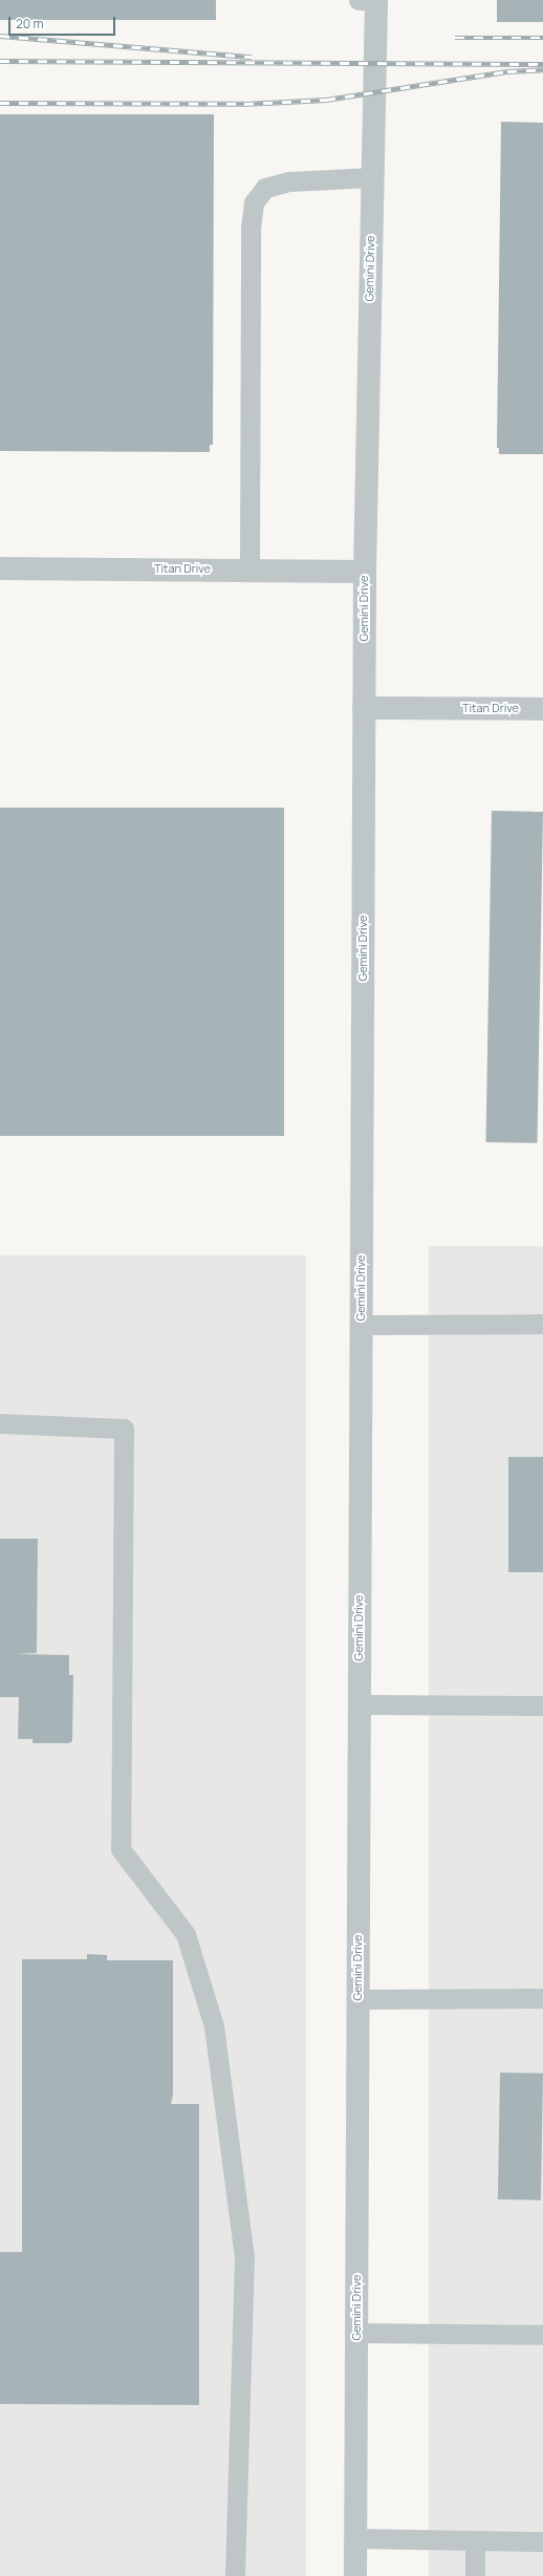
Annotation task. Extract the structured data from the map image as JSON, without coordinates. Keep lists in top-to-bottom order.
{
  "streets": {
    "street": ["Gemini Drive", "Titan Drive"]
  },
  "crossings": [
    ["Gemini Drive", "Titan Drive"]
  ],
  "scale_bar": "20 m"
}
